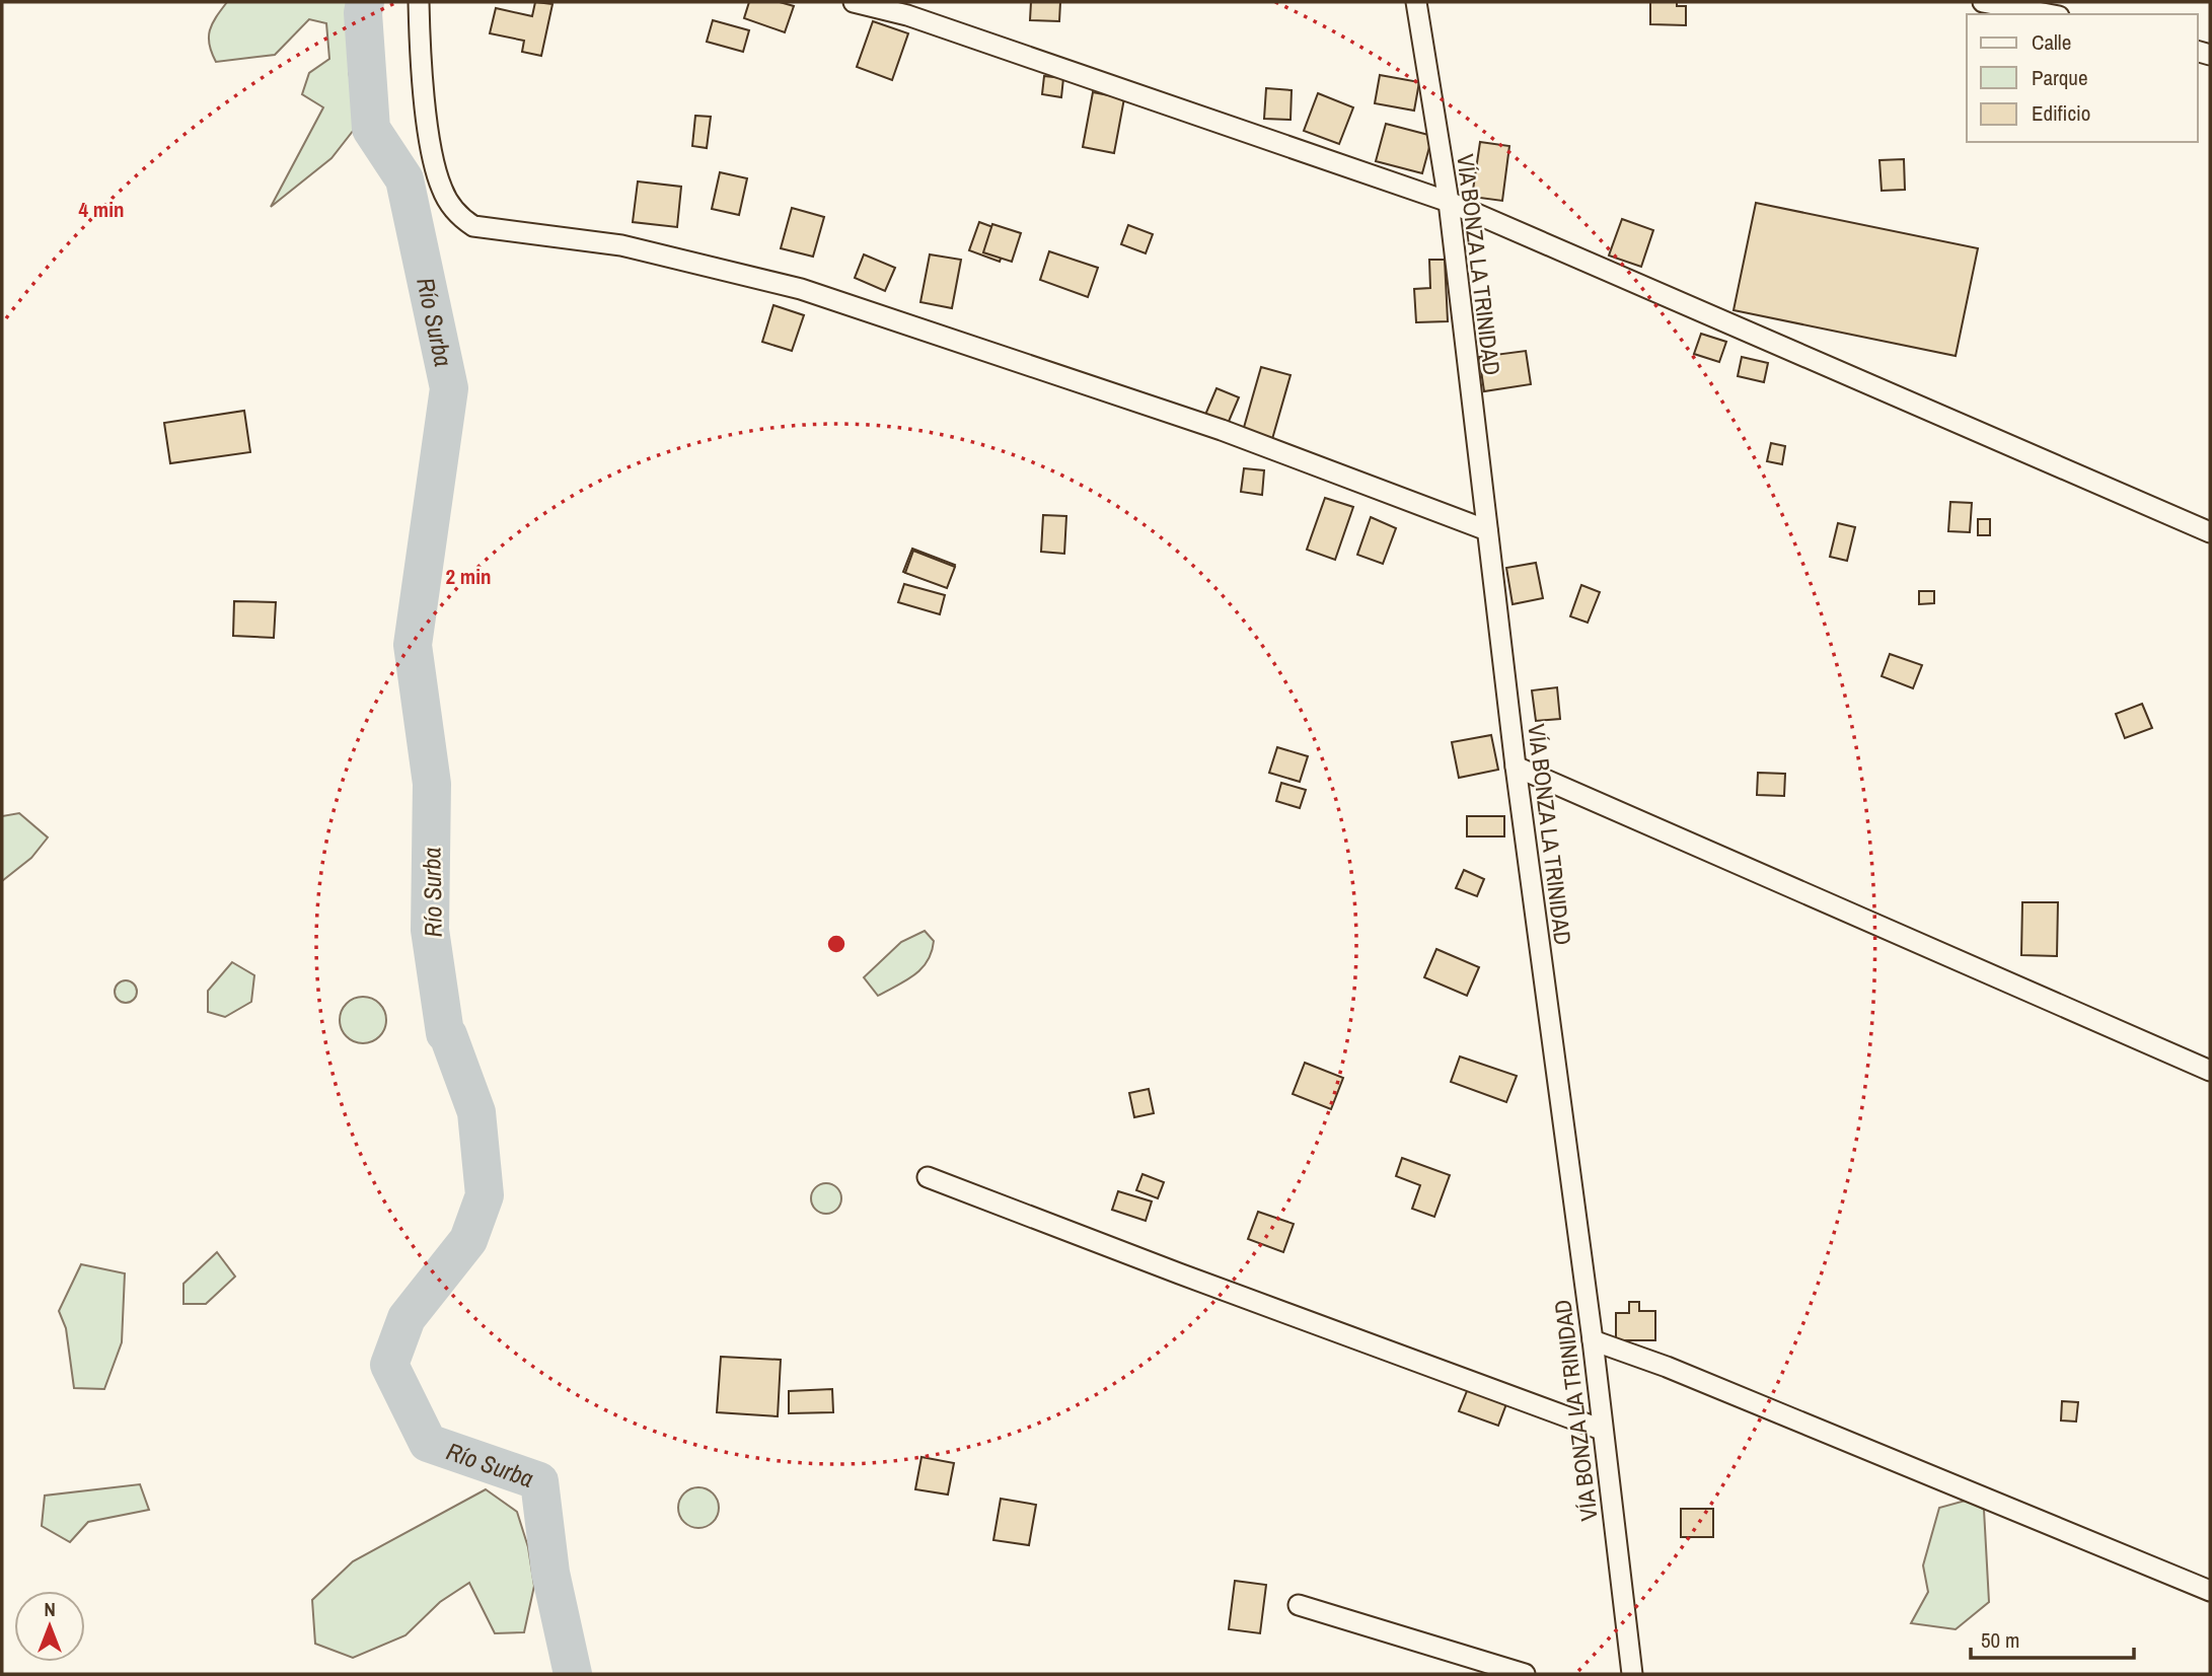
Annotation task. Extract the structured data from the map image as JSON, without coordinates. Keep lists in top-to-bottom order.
{
  "streets": {
    "street": ["VÍA BONZA LA TRINIDAD"]
  },
  "water": ["Río Surba"],
  "legend": ["Calle", "Parque", "Edificio"],
  "scale_bar": "50 m",
  "north": "top",
  "rings": ["4 min", "2 min"]
}
